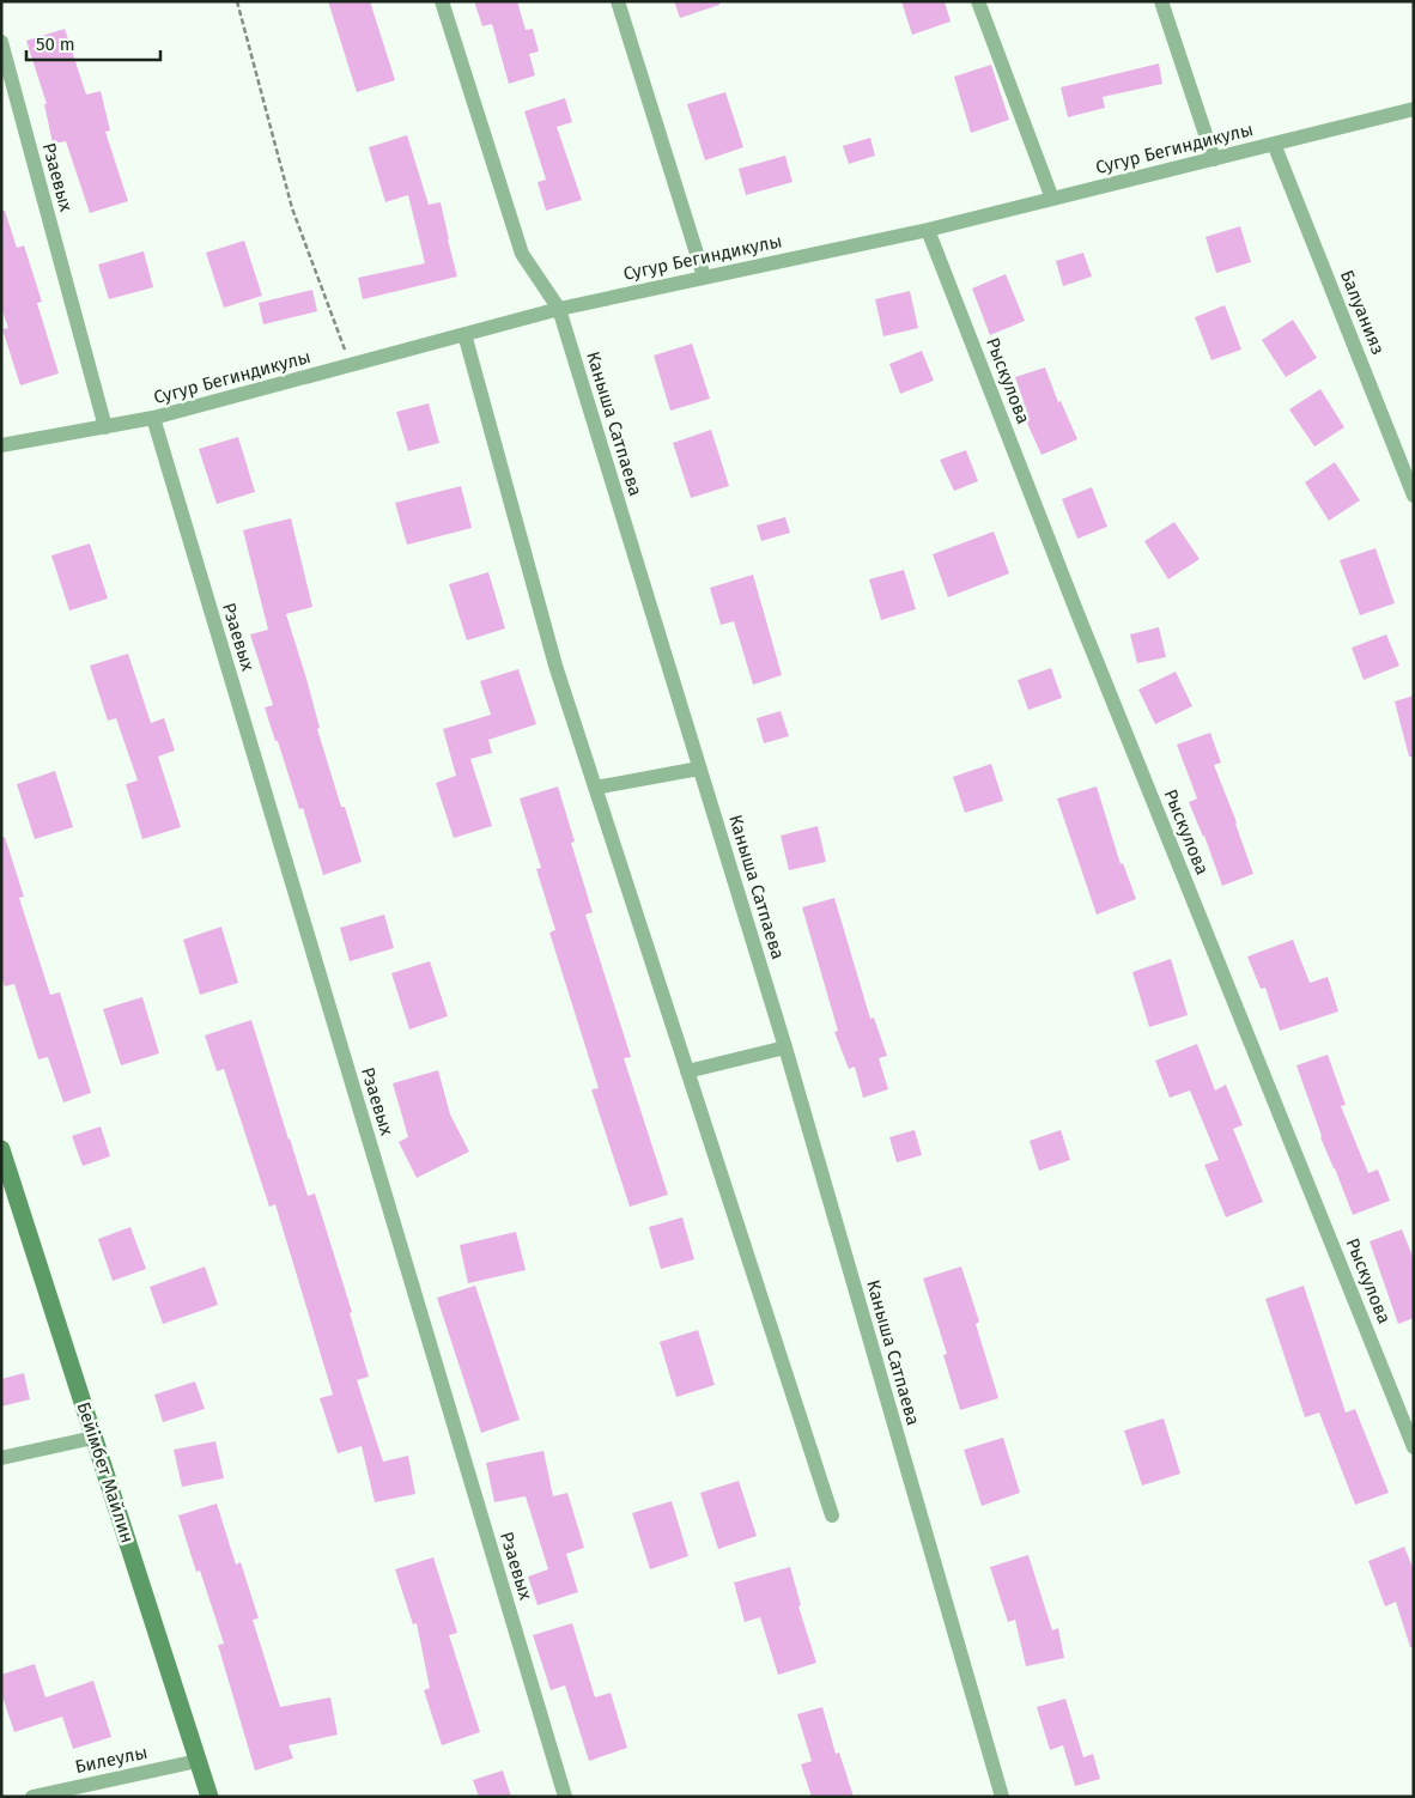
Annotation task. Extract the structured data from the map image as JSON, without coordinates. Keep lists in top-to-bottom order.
{
  "streets": {
    "street": [
      "Сугур Бегиндикулы",
      "Рзаевых",
      "Балуанияз",
      "Рыскулова",
      "Каныша Сатпаева",
      "Бейімбет Майлин",
      "Билеулы"
    ]
  },
  "crossings": [
    ["Сугур Бегиндикулы", "Рзаевых"],
    ["Сугур Бегиндикулы", "Балуанияз"],
    ["Сугур Бегиндикулы", "Рыскулова"],
    ["Сугур Бегиндикулы", "Каныша Сатпаева"],
    ["Бейімбет Майлин", "Билеулы"]
  ],
  "scale_bar": "50 m"
}
